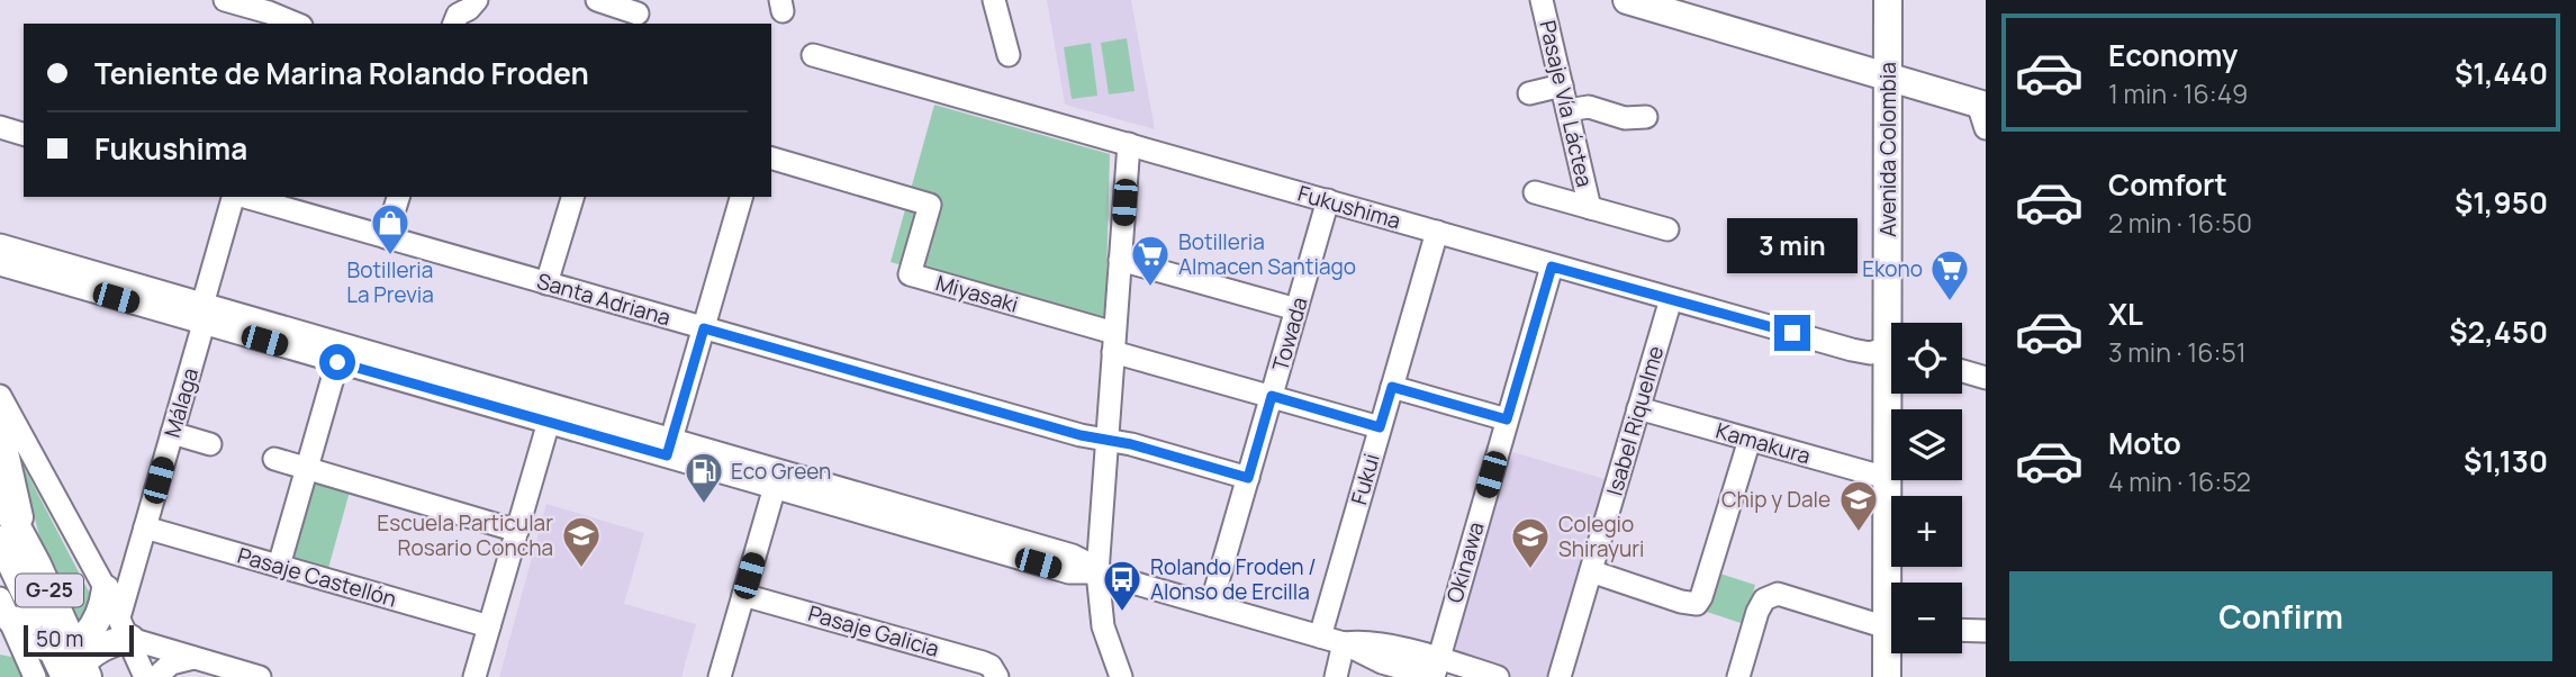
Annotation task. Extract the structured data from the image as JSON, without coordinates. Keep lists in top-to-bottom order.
{
  "streets": {
    "main road": ["Avenida Colombia", "G-25"],
    "street": [
      "Pasaje Vía Láctea",
      "Fukushima",
      "Miyasaki",
      "Santa Adriana",
      "Towada",
      "Málaga",
      "Isabel Riquelme",
      "Kamakura",
      "Fukui",
      "Okinawa",
      "Pasaje Castellón",
      "Pasaje Galicia"
    ]
  },
  "crossings": [
    ["Avenida Colombia", "Kamakura"],
    ["Fukushima", "Towada"],
    ["Fukushima", "Isabel Riquelme"],
    ["Fukushima", "Fukui"],
    ["Fukushima", "Okinawa"],
    ["Miyasaki", "Towada"],
    ["Miyasaki", "Fukui"],
    ["Santa Adriana", "Towada"],
    ["Málaga", "Pasaje Castellón"],
    ["Isabel Riquelme", "Kamakura"]
  ],
  "places": {
    "shop": ["Botilleria La Previa"],
    "supermarket": ["Botilleria Almacen Santiago", "Ekono"],
    "fuel station": ["Eco Green"],
    "school or university": ["Chip y Dale", "Escuela Particular Rosario Concha", "Colegio Shirayuri"],
    "bus stop": ["Rolando Froden / Alonso de Ercilla"]
  },
  "scale_bar": "50 m",
  "page": {
    "list": [
      {
        "name": "Economy",
        "note": "1 min · 16:49",
        "value": "$1,440"
      },
      {
        "name": "Comfort",
        "note": "2 min · 16:50",
        "value": "$1,950"
      },
      {
        "name": "XL",
        "note": "3 min · 16:51",
        "value": "$2,450"
      },
      {
        "name": "Moto",
        "note": "4 min · 16:52",
        "value": "$1,130"
      }
    ],
    "banner": ["Teniente de Marina Rolando Froden", "Fukushima"],
    "bubble": "3 min",
    "map_buttons": ["+", "−"],
    "buttons": "Confirm",
    "scale": "50 m"
  }
}
